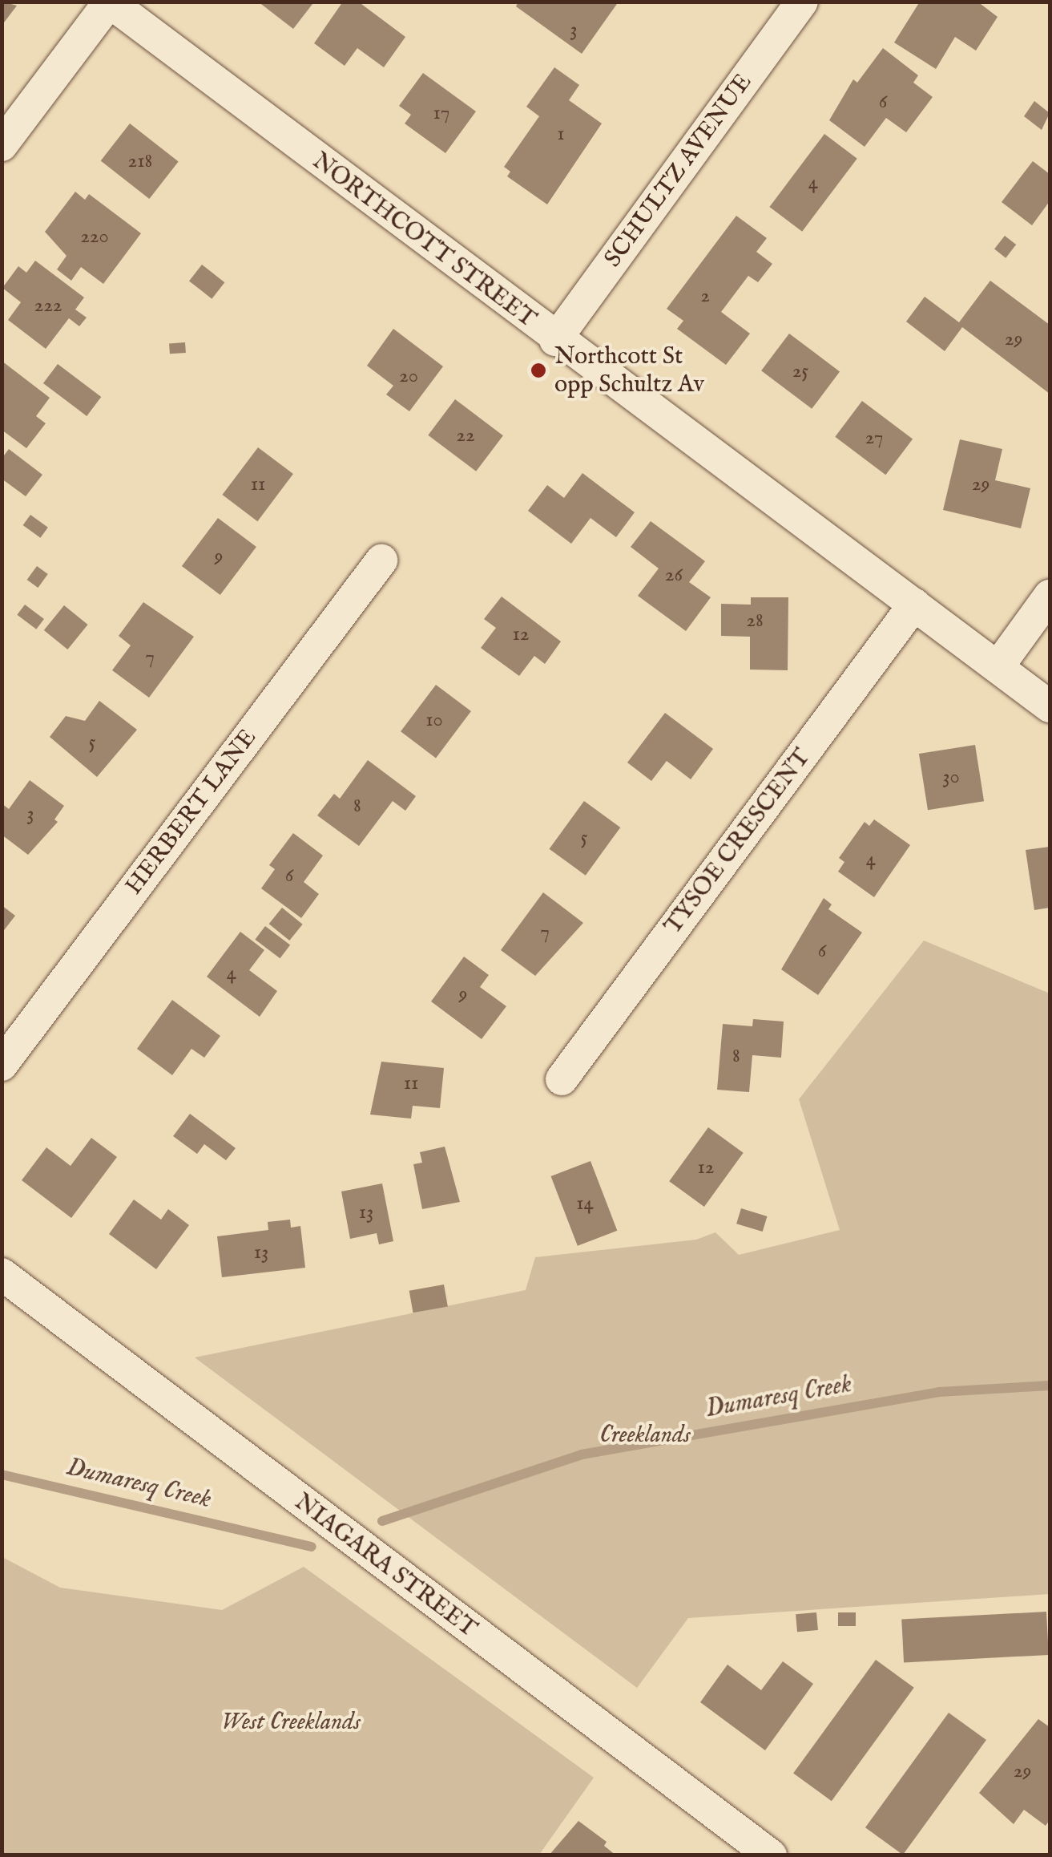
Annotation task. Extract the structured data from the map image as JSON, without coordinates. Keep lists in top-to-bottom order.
{
  "streets": {
    "street": [
      "SCHULTZ AVENUE",
      "NORTHCOTT STREET",
      "HERBERT LANE",
      "TYSOE CRESCENT",
      "NIAGARA STREET"
    ]
  },
  "crossings": [
    ["SCHULTZ AVENUE", "NORTHCOTT STREET"],
    ["NORTHCOTT STREET", "TYSOE CRESCENT"]
  ],
  "water": ["Dumaresq Creek"],
  "parks": ["Creeklands", "West Creeklands"],
  "places": ["Northcott St opp Schultz Av"],
  "house_numbers": [
    "3",
    "6",
    "17",
    "1",
    "218",
    "4",
    "220",
    "2",
    "222",
    "29",
    "25",
    "20",
    "22",
    "27",
    "11",
    "29",
    "9",
    "26",
    "28",
    "12",
    "7",
    "10",
    "5",
    "30",
    "8",
    "3",
    "5",
    "4",
    "6",
    "7",
    "6",
    "4",
    "9",
    "8",
    "11",
    "12",
    "14",
    "13",
    "13",
    "29"
  ]
}
